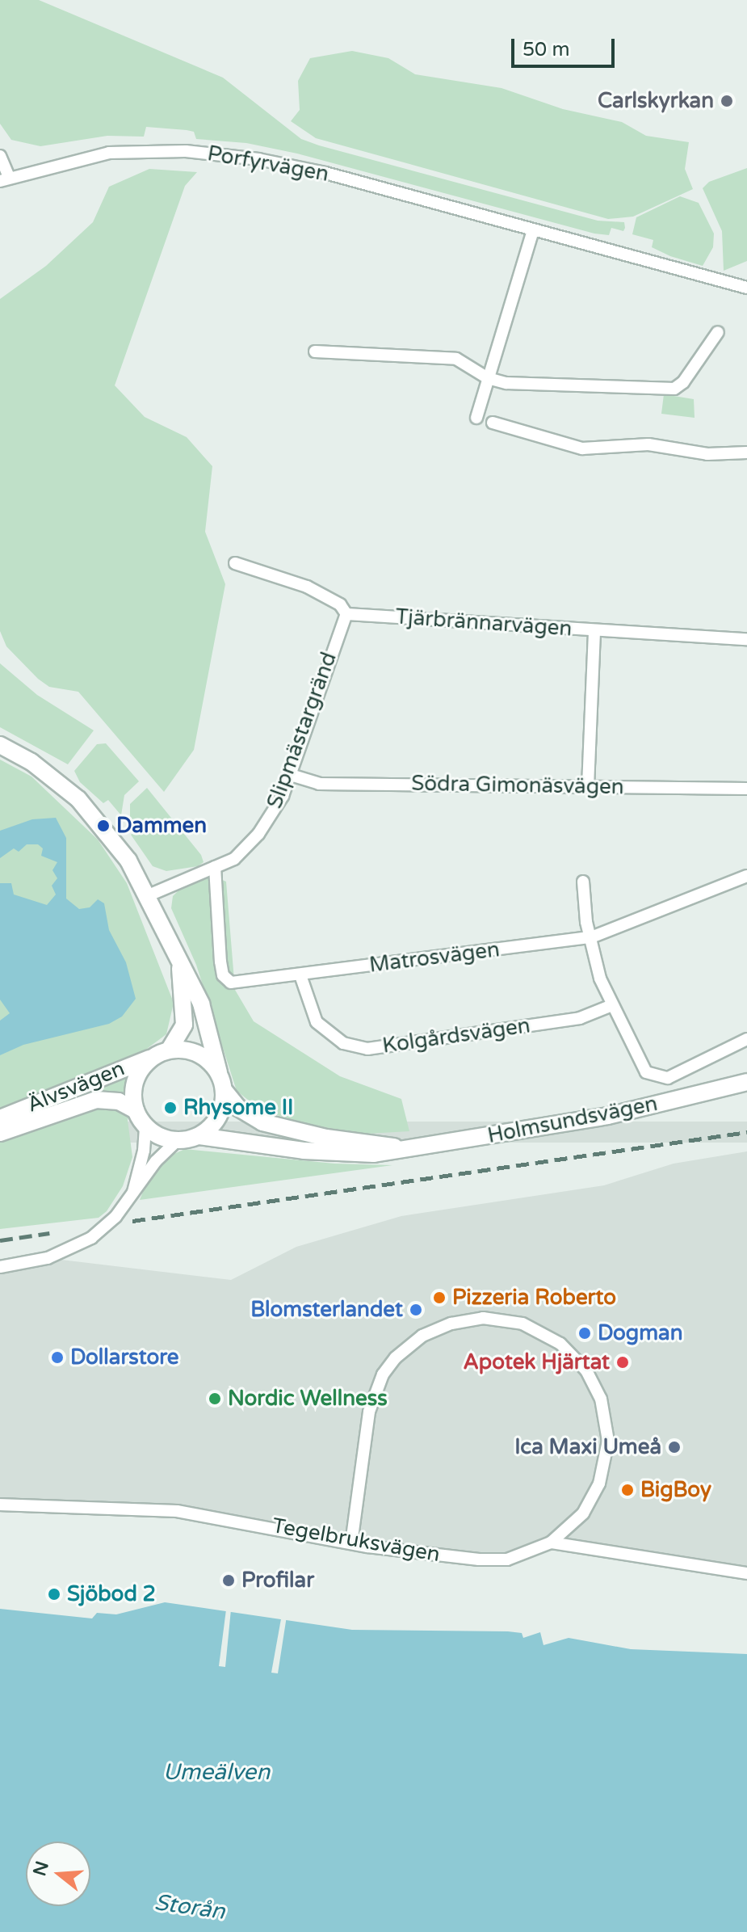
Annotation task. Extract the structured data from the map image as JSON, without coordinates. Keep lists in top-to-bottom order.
{
  "streets": {
    "main road": ["Älvsvägen", "Holmsundsvägen"],
    "street": [
      "Porfyrvägen",
      "Tjärbrännarvägen",
      "Slipmästargränd",
      "Södra Gimonäsvägen",
      "Matrosvägen",
      "Kolgårdsvägen",
      "Tegelbruksvägen"
    ]
  },
  "crossings": [
    ["Tjärbrännarvägen", "Slipmästargränd"],
    ["Slipmästargränd", "Södra Gimonäsvägen"],
    ["Slipmästargränd", "Matrosvägen"],
    ["Matrosvägen", "Kolgårdsvägen"],
    ["Älvsvägen", "Holmsundsvägen"]
  ],
  "water": ["Umeälven", "Storån"],
  "places": [
    "Carlskyrkan",
    "Dammen",
    "Rhysome II",
    "Pizzeria Roberto",
    "Blomsterlandet",
    "Dogman",
    "Dollarstore",
    "Apotek Hjärtat",
    "Nordic Wellness",
    "Ica Maxi Umeå",
    "BigBoy",
    "Profilar",
    "Sjöbod 2"
  ],
  "scale_bar": "50 m",
  "north": "left"
}
